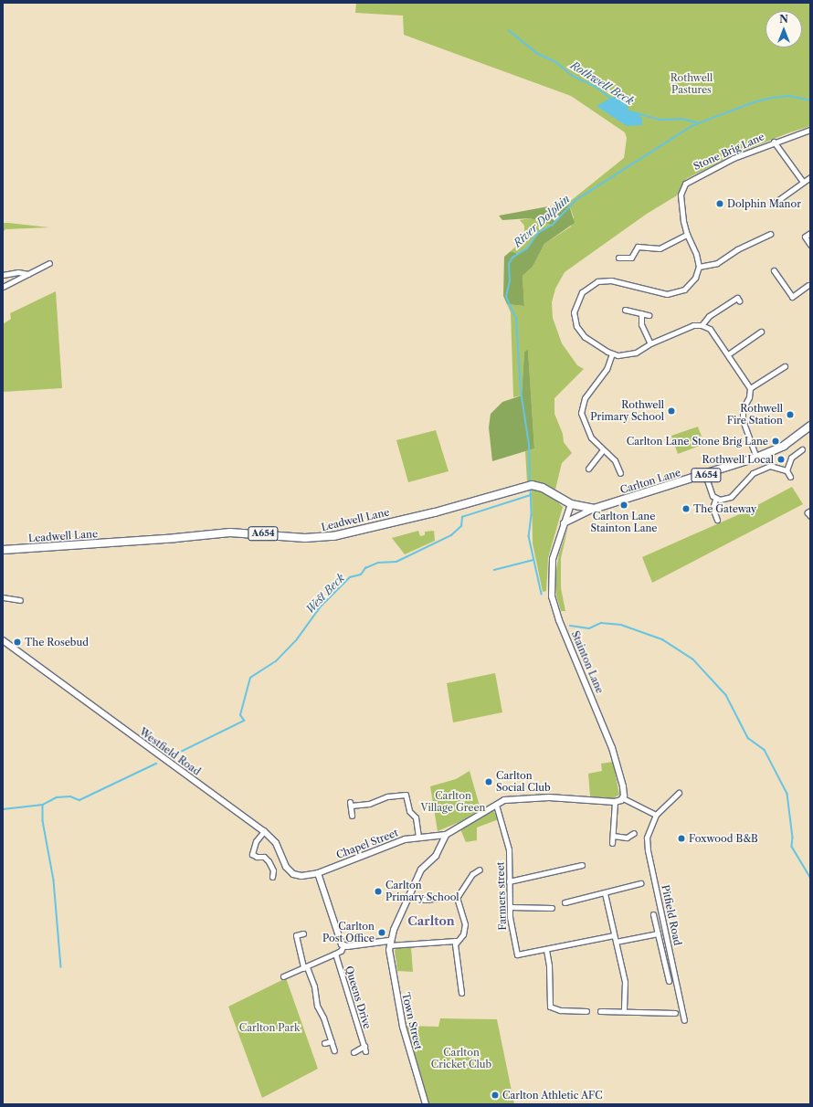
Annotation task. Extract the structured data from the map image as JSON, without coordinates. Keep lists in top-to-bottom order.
{
  "streets": {
    "main road": ["A654", "Carlton Lane", "Leadwell Lane"],
    "street": [
      "Stone Brig Lane",
      "Stainton Lane",
      "Westfield Road",
      "Chapel Street",
      "Farmers street",
      "Pitfield Road",
      "Queens Drive",
      "Town Street"
    ]
  },
  "crossings": [
    ["Carlton Lane", "Leadwell Lane"],
    ["Leadwell Lane", "Stainton Lane"],
    ["Westfield Road", "Chapel Street"]
  ],
  "districts": ["Carlton"],
  "water": ["Rothwell Beck", "River Dolphin", "West Beck"],
  "parks": [
    "Rothwell Pastures",
    "Carlton Village Green",
    "Carlton Park",
    "Carlton Cricket Club"
  ],
  "places": [
    "Dolphin Manor",
    "Rothwell Primary School",
    "Rothwell Fire Station",
    "Carlton Lane Stone Brig Lane",
    "Rothwell Local",
    "Carlton Lane Stainton Lane",
    "The Gateway",
    "The Rosebud",
    "Carlton Social Club",
    "Foxwood B&B",
    "Carlton Primary School",
    "Carlton Post Office",
    "Carlton Athletic AFC"
  ],
  "north": "top"
}
